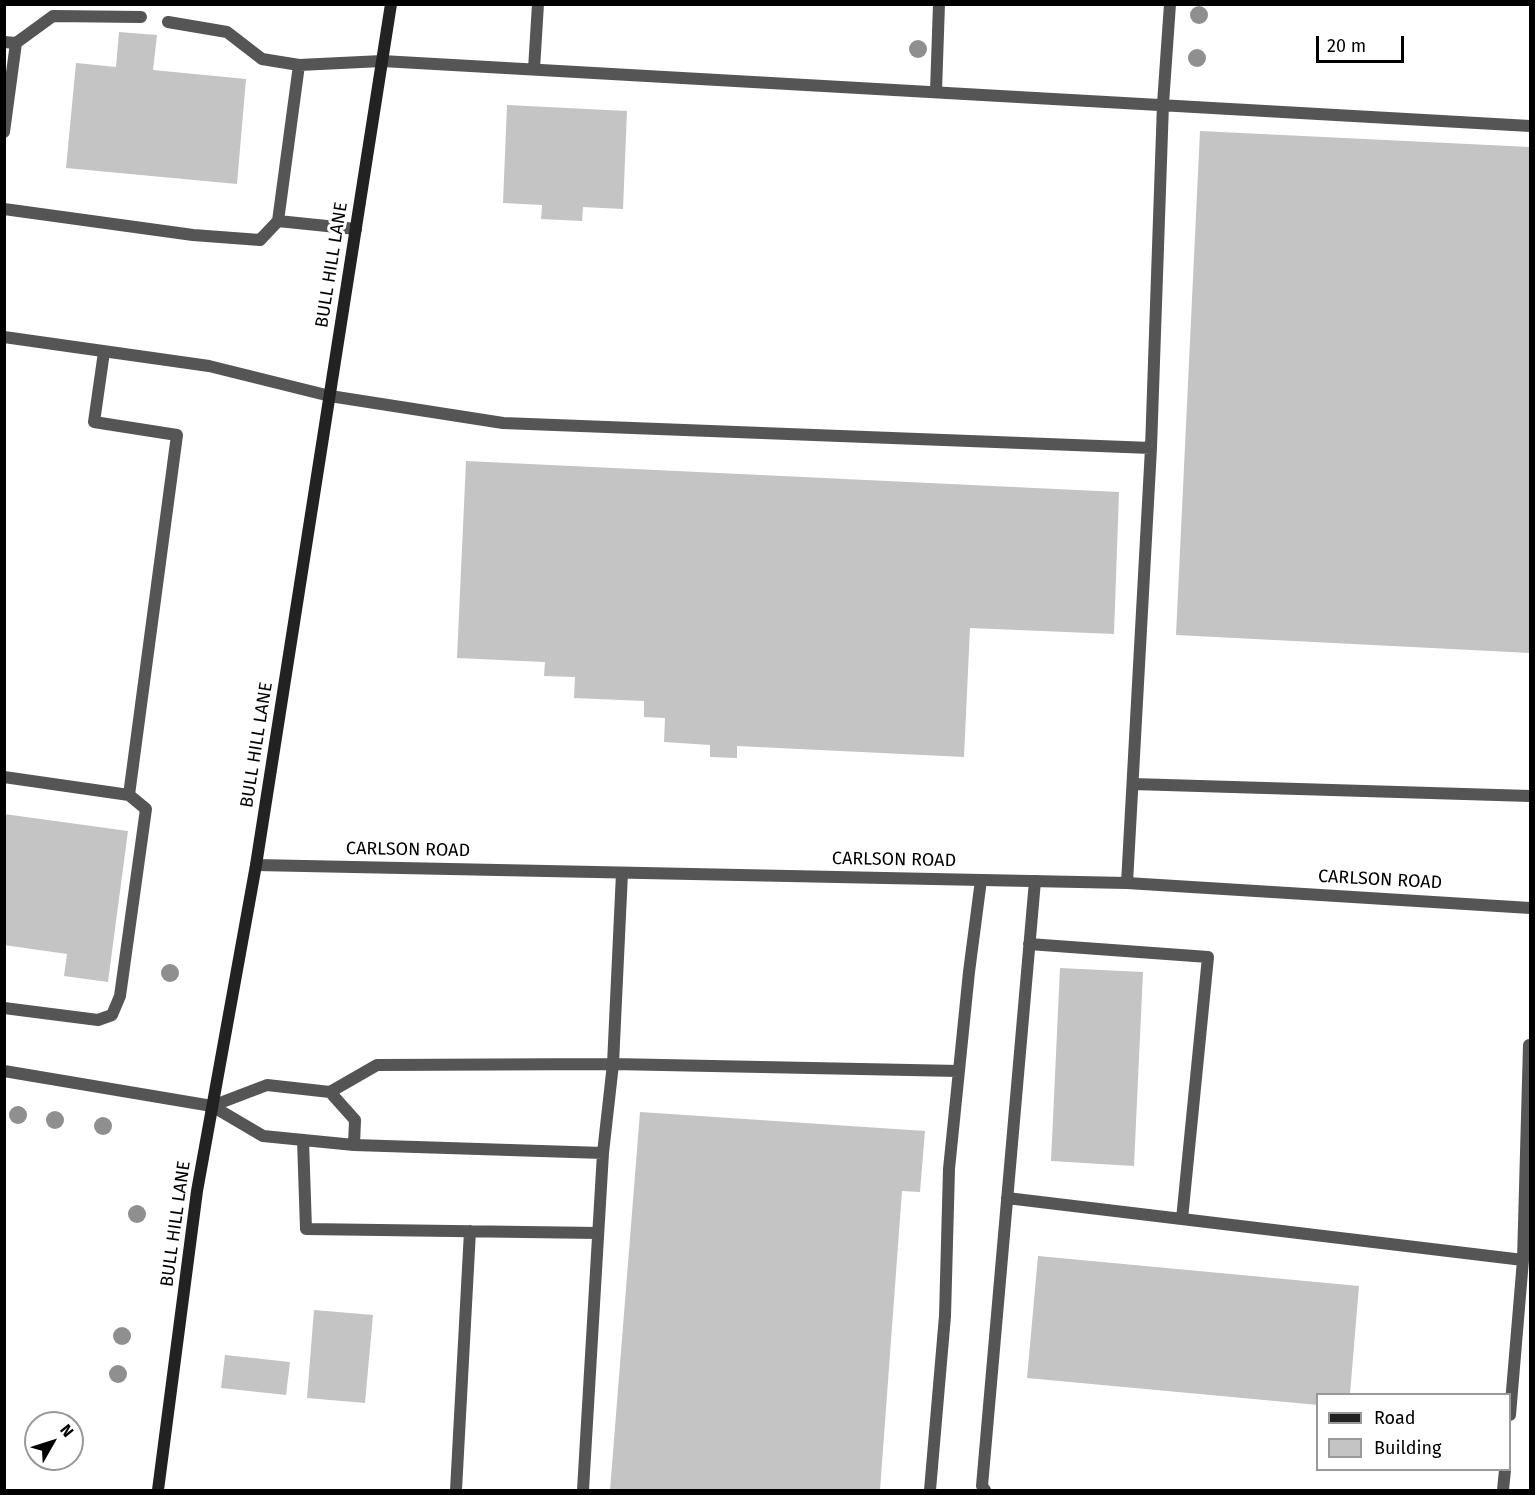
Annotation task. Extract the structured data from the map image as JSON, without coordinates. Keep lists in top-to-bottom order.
{
  "streets": {
    "main road": ["BULL HILL LANE"],
    "street": ["CARLSON ROAD"]
  },
  "crossings": [
    ["BULL HILL LANE", "CARLSON ROAD"]
  ],
  "legend": ["Road", "Building"],
  "scale_bar": "20 m",
  "north": "top right"
}
